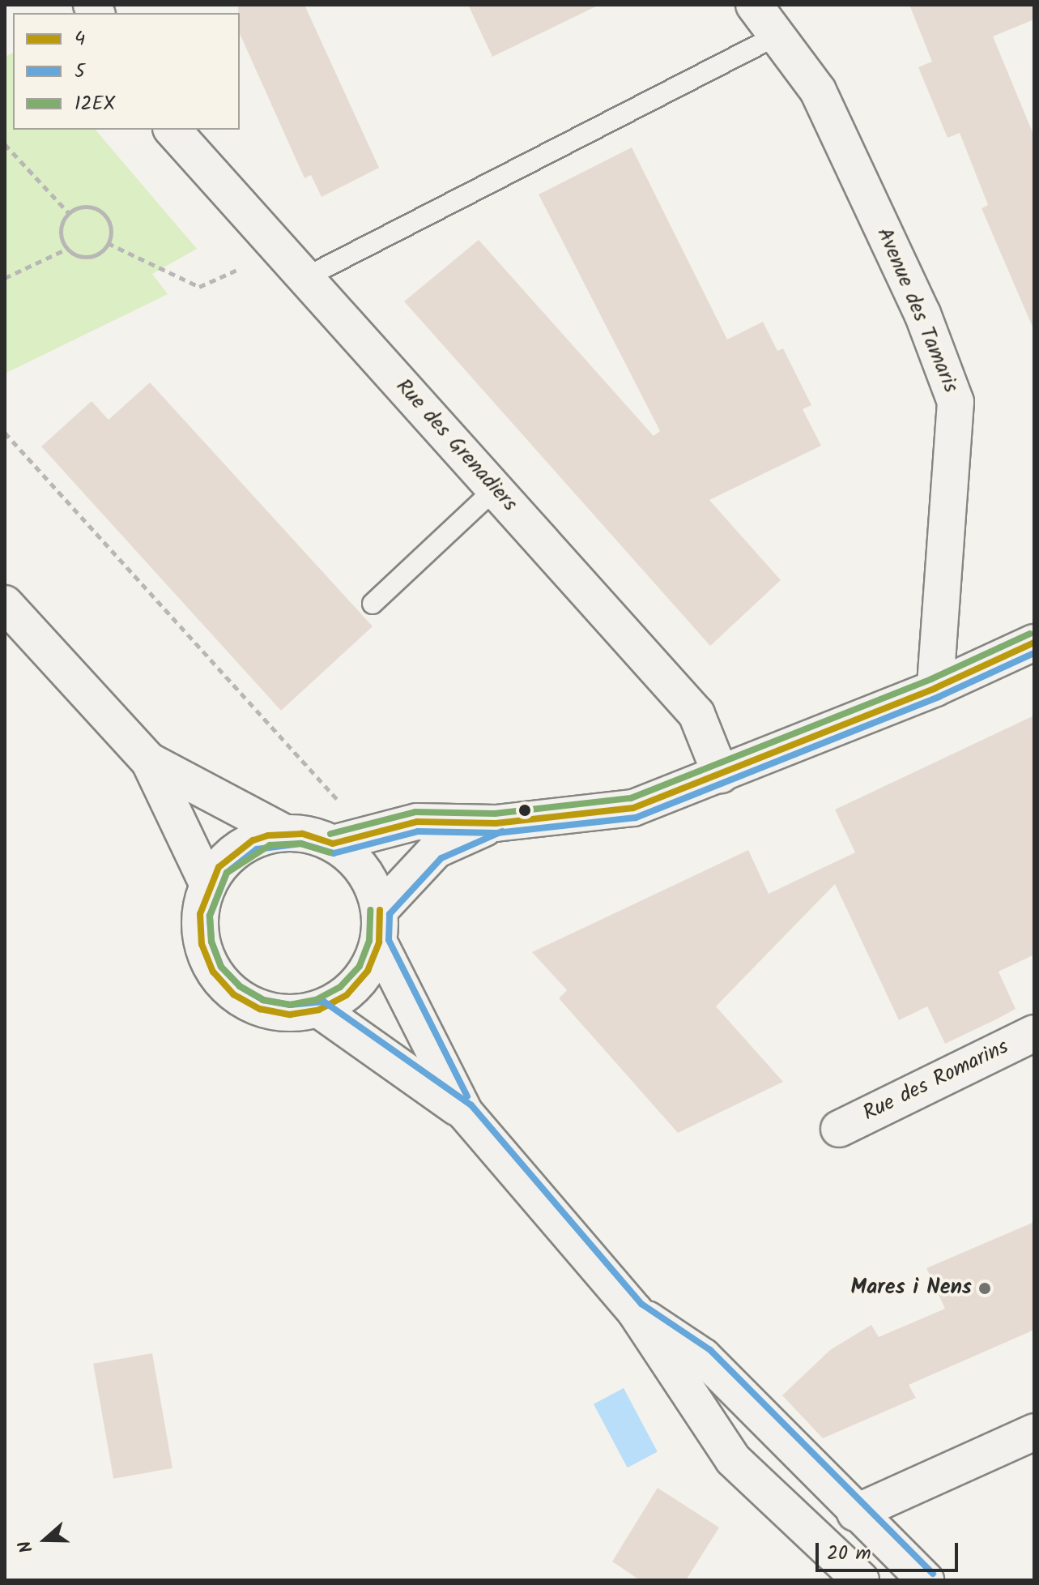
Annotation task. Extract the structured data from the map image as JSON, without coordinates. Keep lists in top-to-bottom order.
{
  "streets": {
    "street": ["Avenue des Tamaris", "Rue des Grenadiers", "Rue des Romarins"]
  },
  "places": ["Mares i Nens"],
  "lines": ["transit line 12EX", "transit line 4", "transit line 5"],
  "legend": ["4", "5", "12EX"],
  "scale_bar": "20 m",
  "north": "left"
}
